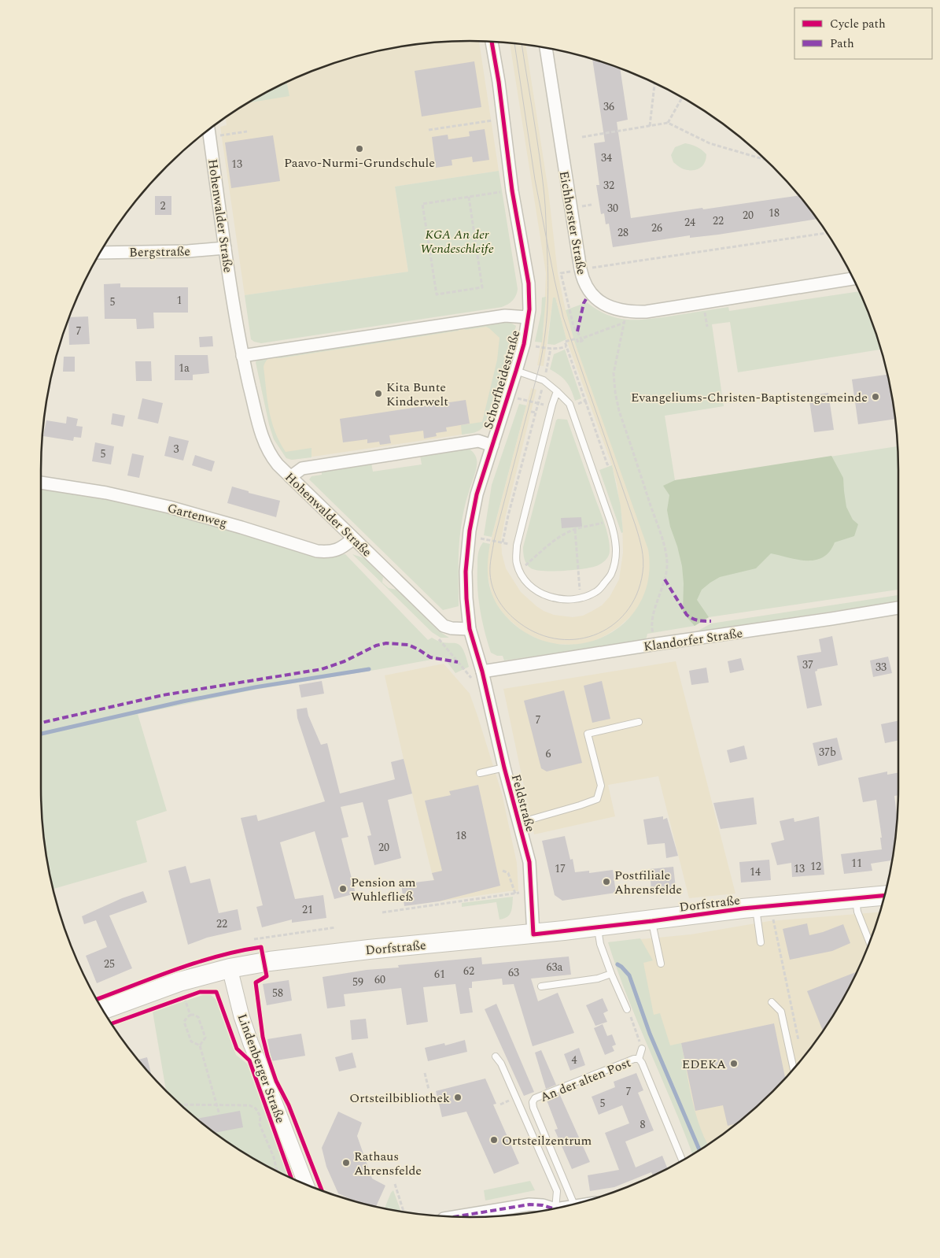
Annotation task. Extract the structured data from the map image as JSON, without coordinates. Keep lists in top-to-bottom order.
{
  "streets": {
    "main road": ["Dorfstraße"],
    "street": [
      "Hohenwalder Straße",
      "Eichhorster Straße",
      "Bergstraße",
      "Schorfheidestraße",
      "Gartenweg",
      "Klandorfer Straße",
      "Feldstraße",
      "Lindenberger Straße"
    ],
    "lane": ["An der alten Post"]
  },
  "crossings": [
    ["Hohenwalder Straße", "Bergstraße"],
    ["Hohenwalder Straße", "Schorfheidestraße"],
    ["Hohenwalder Straße", "Gartenweg"],
    ["Schorfheidestraße", "Klandorfer Straße"],
    ["Schorfheidestraße", "Feldstraße"],
    ["Klandorfer Straße", "Feldstraße"],
    ["Feldstraße", "Dorfstraße"],
    ["Dorfstraße", "Lindenberger Straße"]
  ],
  "parks": ["KGA An der Wendeschleife"],
  "places": [
    "Paavo-Nurmi-Grundschule",
    "Kita Bunte Kinderwelt",
    "Evangeliums-Christen-Baptistengemeinde",
    "Postfiliale Ahrensfelde",
    "Pension am Wuhlefließ",
    "EDEKA",
    "Ortsteilbibliothek",
    "Ortsteilzentrum",
    "Rathaus Ahrensfelde"
  ],
  "house_numbers": [
    "36",
    "34",
    "13",
    "32",
    "2",
    "30",
    "18",
    "20",
    "22",
    "24",
    "26",
    "28",
    "1",
    "5",
    "7",
    "1a",
    "3",
    "5",
    "37",
    "33",
    "7",
    "37b",
    "6",
    "18",
    "20",
    "11",
    "12",
    "17",
    "13",
    "14",
    "21",
    "22",
    "25",
    "63a",
    "62",
    "63",
    "61",
    "60",
    "59",
    "58",
    "4",
    "7",
    "5",
    "8"
  ],
  "legend": ["Cycle path", "Path"]
}
